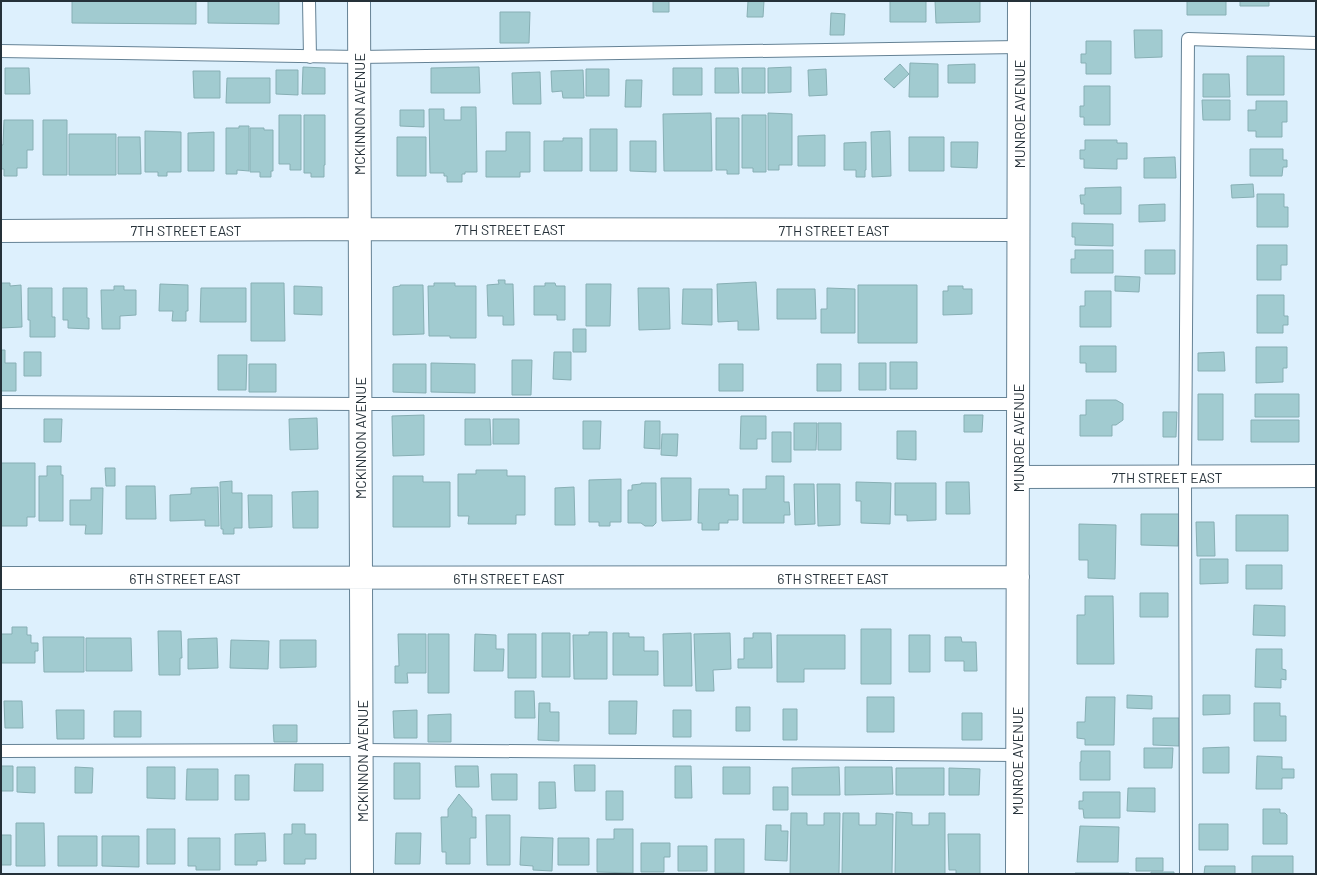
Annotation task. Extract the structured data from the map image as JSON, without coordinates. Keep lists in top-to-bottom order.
{
  "streets": {
    "street": [
      "MCKINNON AVENUE",
      "MUNROE AVENUE",
      "7TH STREET EAST",
      "6TH STREET EAST"
    ]
  },
  "crossings": [
    ["MCKINNON AVENUE", "7TH STREET EAST"],
    ["MCKINNON AVENUE", "6TH STREET EAST"],
    ["MUNROE AVENUE", "7TH STREET EAST"],
    ["MUNROE AVENUE", "6TH STREET EAST"]
  ]
}
